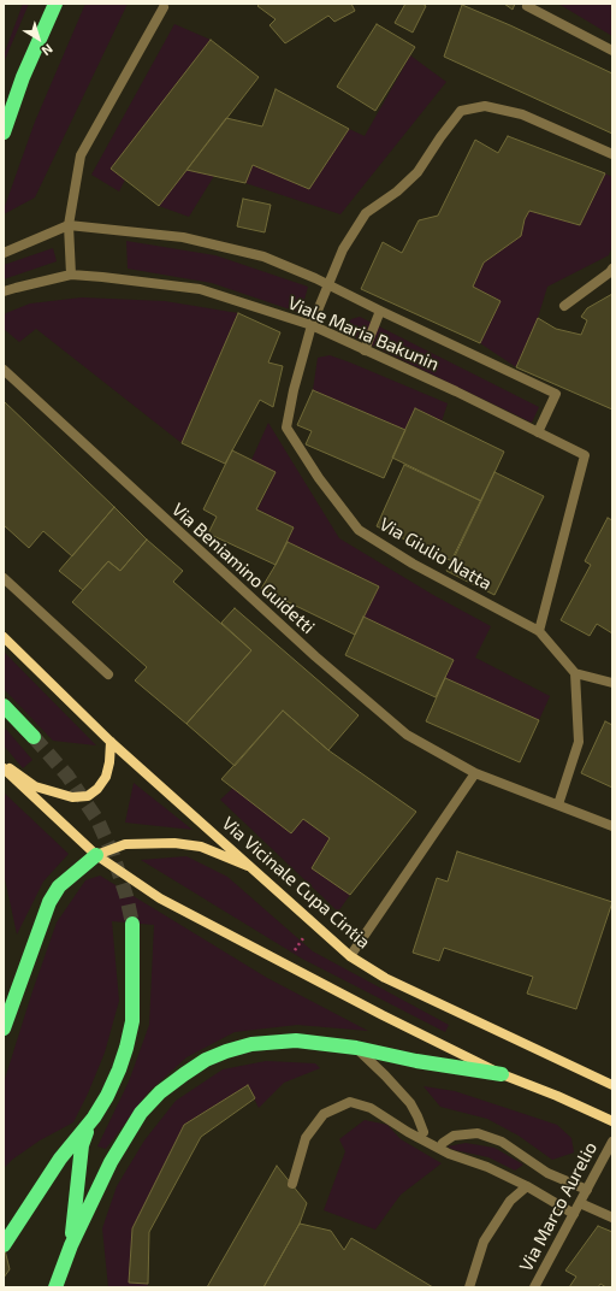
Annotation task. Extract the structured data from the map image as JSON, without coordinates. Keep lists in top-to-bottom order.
{
  "streets": {
    "main road": ["Via Vicinale Cupa Cintia"],
    "street": [
      "Viale Maria Bakunin",
      "Via Giulio Natta",
      "Via Beniamino Guidetti",
      "Via Marco Aurelio"
    ]
  },
  "crossings": [
    ["Viale Maria Bakunin", "Via Giulio Natta"]
  ],
  "north": "bottom right"
}
